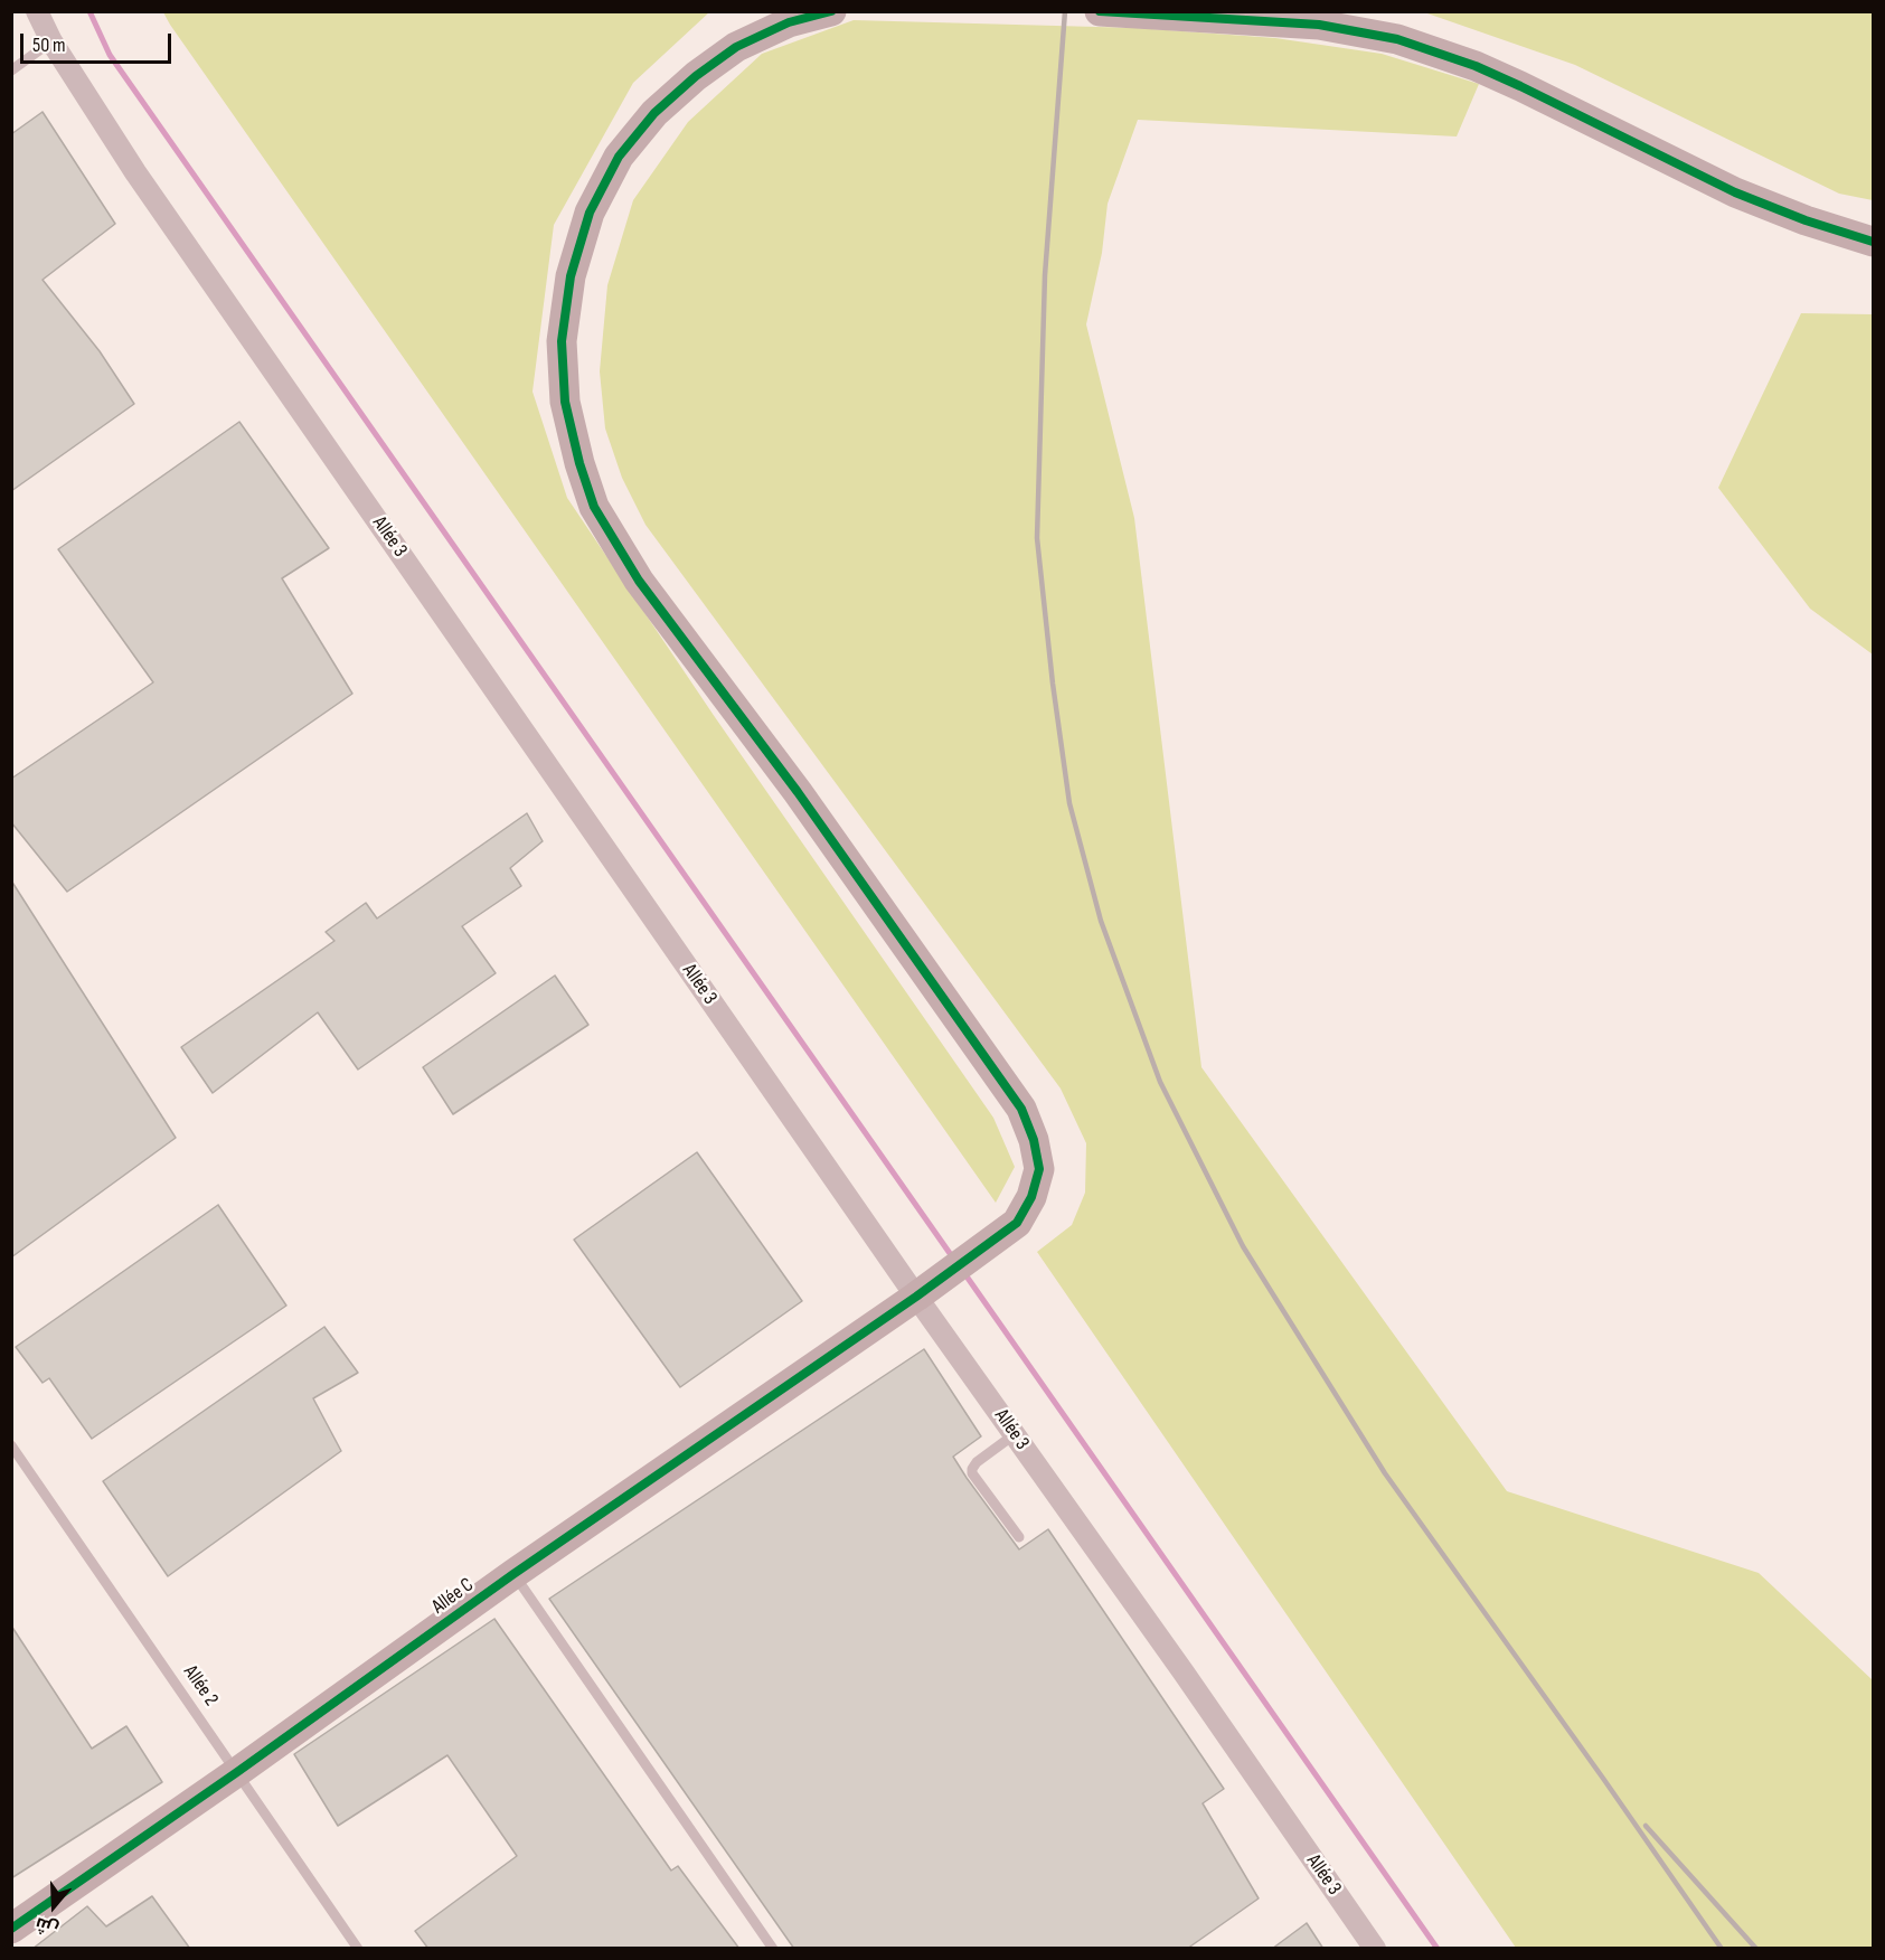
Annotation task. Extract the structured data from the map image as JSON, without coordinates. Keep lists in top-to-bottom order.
{
  "streets": {
    "street": ["Allée 3", "Allée C"],
    "lane": ["Allée 2"]
  },
  "crossings": [
    ["Allée 3", "Allée C"],
    ["Allée C", "Allée 2"]
  ],
  "scale_bar": "50 m",
  "north": "bottom"
}
